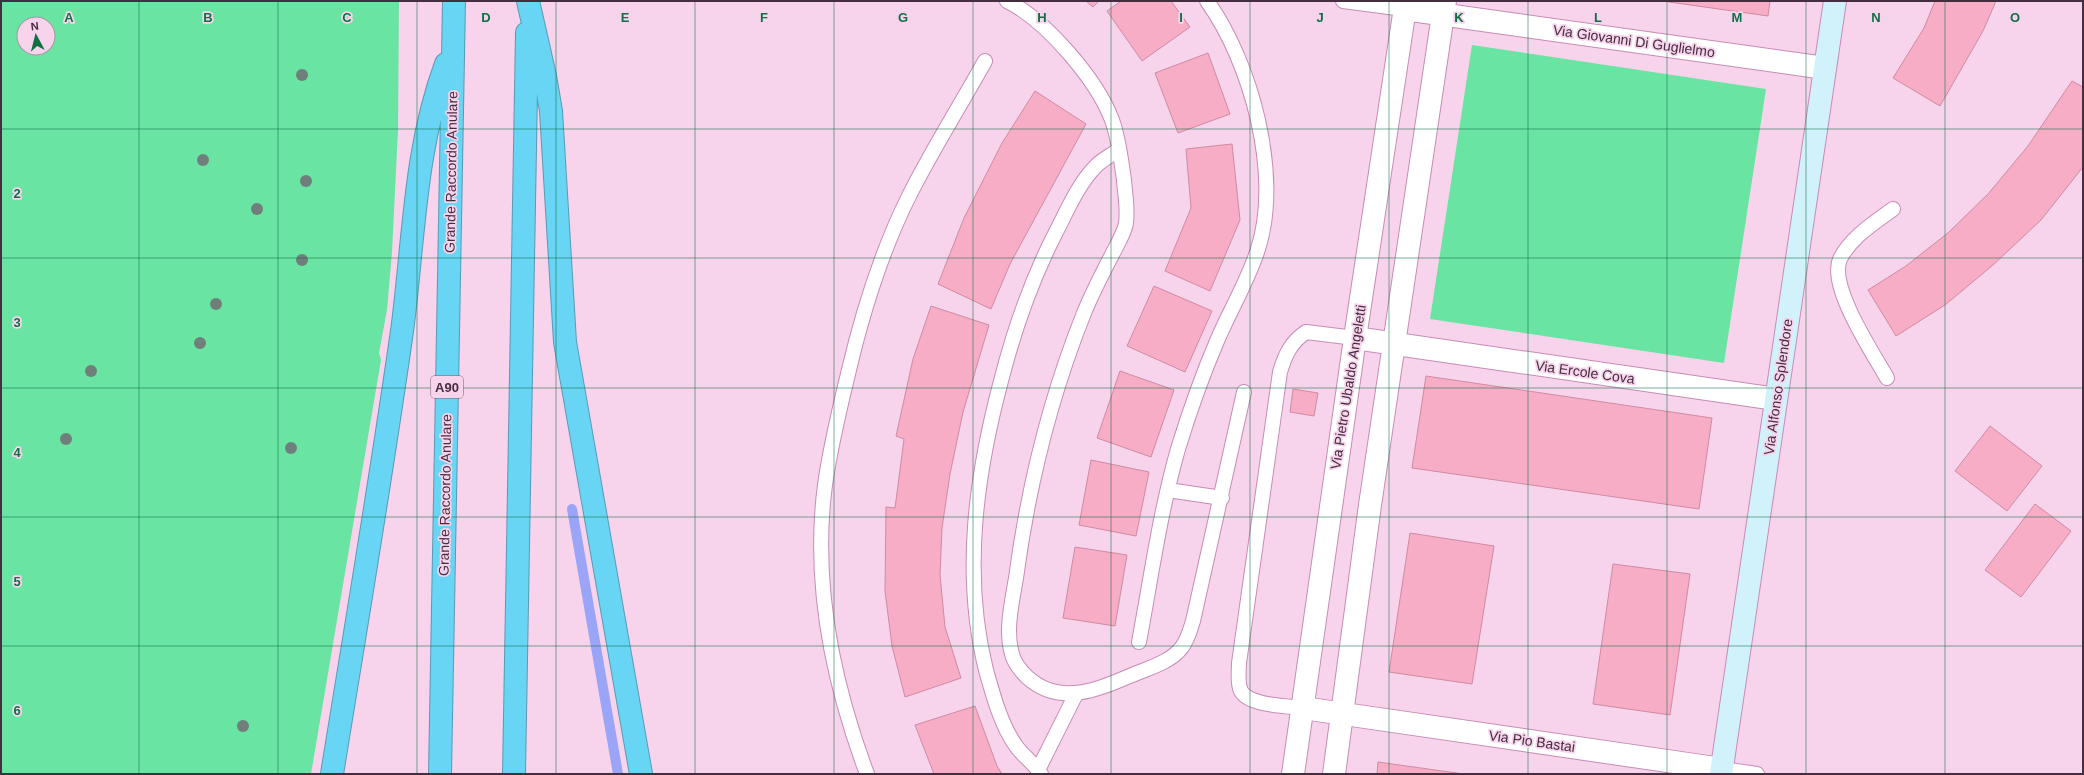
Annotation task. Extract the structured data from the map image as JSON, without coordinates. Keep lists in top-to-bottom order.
{
  "streets": {
    "highway": ["Grande Raccordo Anulare", "A90"],
    "street": [
      "Via Giovanni Di Guglielmo",
      "Via Ercole Cova",
      "Via Pietro Ubaldo Angeletti",
      "Via Alfonso Splendore",
      "Via Pio Bastai"
    ]
  },
  "crossings": [
    ["Via Giovanni Di Guglielmo", "Via Pietro Ubaldo Angeletti"],
    ["Via Giovanni Di Guglielmo", "Via Alfonso Splendore"],
    ["Via Ercole Cova", "Via Pietro Ubaldo Angeletti"],
    ["Via Ercole Cova", "Via Alfonso Splendore"],
    ["Via Pietro Ubaldo Angeletti", "Via Pio Bastai"],
    ["Via Alfonso Splendore", "Via Pio Bastai"]
  ],
  "north": "top",
  "grid": {
    "columns": [
      "A",
      "B",
      "C",
      "D",
      "E",
      "F",
      "G",
      "H",
      "I",
      "J",
      "K",
      "L",
      "M",
      "N",
      "O"
    ],
    "rows": [
      "2",
      "3",
      "4",
      "5",
      "6"
    ]
  }
}
